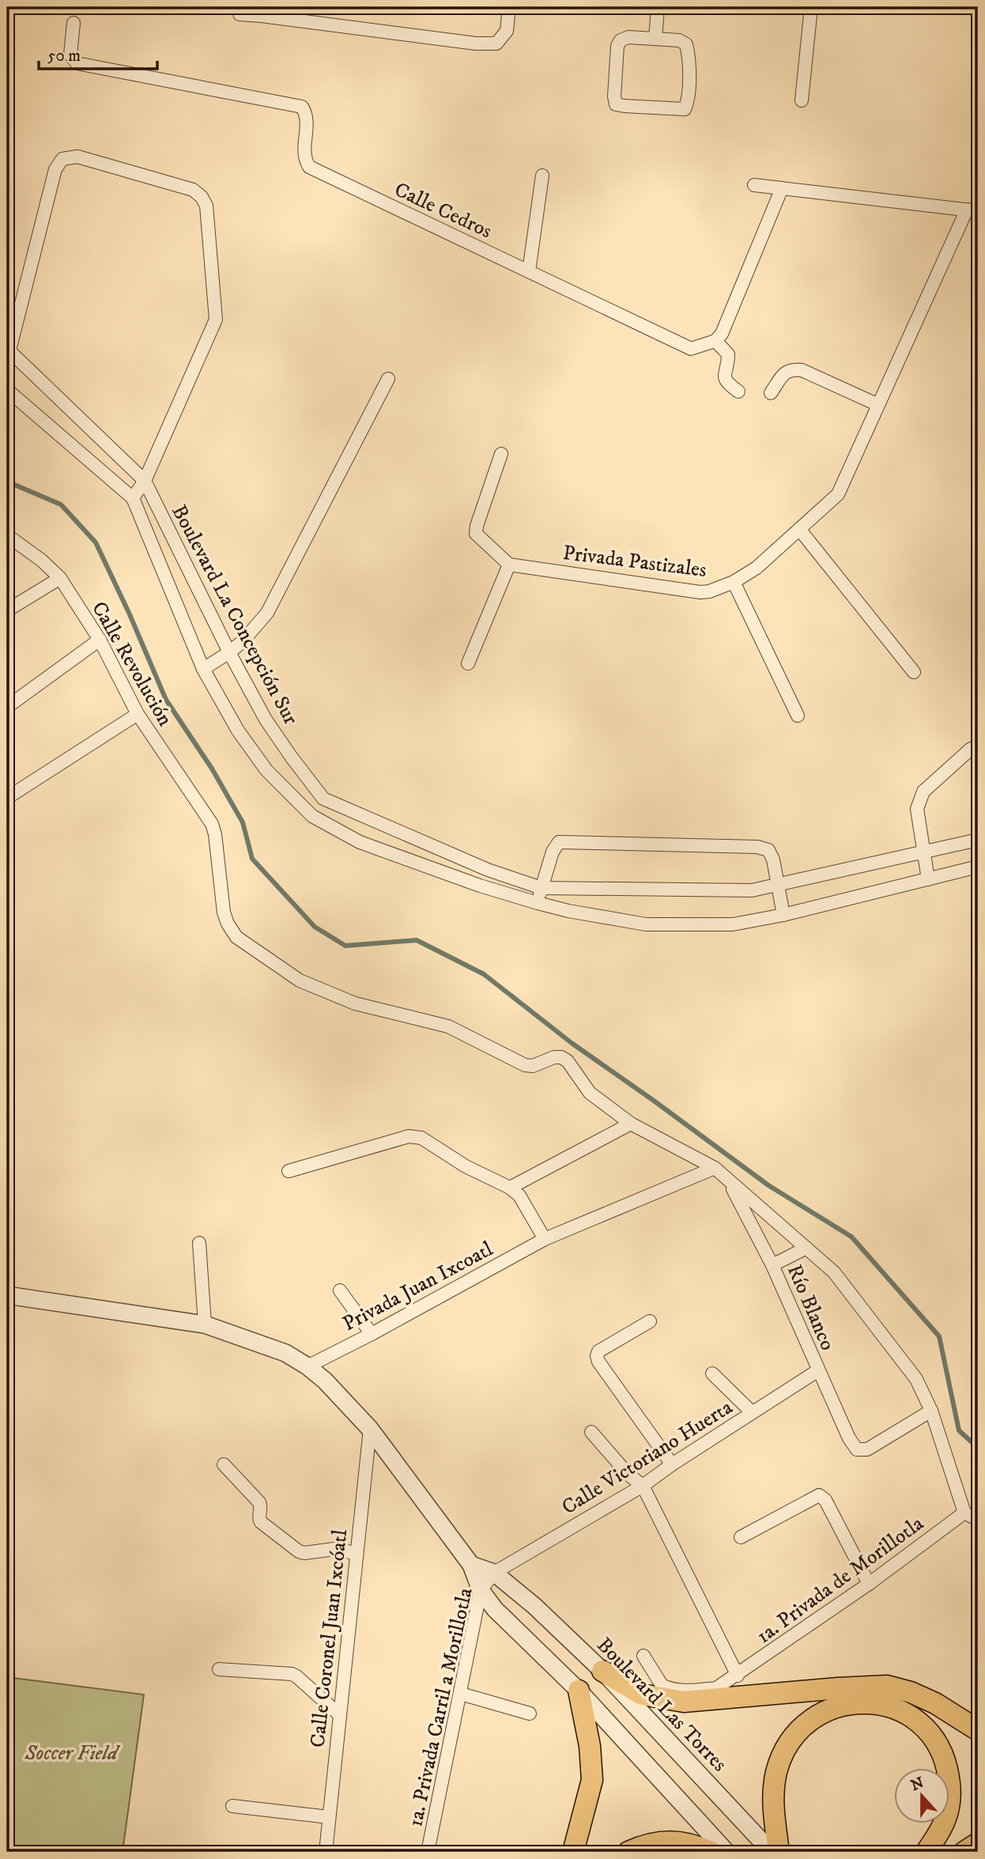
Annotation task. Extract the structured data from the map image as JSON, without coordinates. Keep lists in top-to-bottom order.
{
  "streets": {
    "street": [
      "Calle Cedros",
      "Privada Pastizales",
      "Boulevard La Concepción Sur",
      "Calle Revolución",
      "Privada Juan Ixcoatl",
      "Río Blanco",
      "Calle Victoriano Huerta",
      "1a. Privada de Morillotla",
      "Calle Coronel Juan Ixcóatl",
      "Boulevard Las Torres",
      "1a. Privada Carril a Morillotla"
    ]
  },
  "crossings": [
    ["Río Blanco", "Calle Victoriano Huerta"],
    ["Calle Victoriano Huerta", "Boulevard Las Torres"],
    ["Calle Victoriano Huerta", "1a. Privada Carril a Morillotla"],
    ["Boulevard Las Torres", "1a. Privada Carril a Morillotla"]
  ],
  "parks": ["Soccer Field"],
  "scale_bar": "50 m",
  "north": "top"
}
